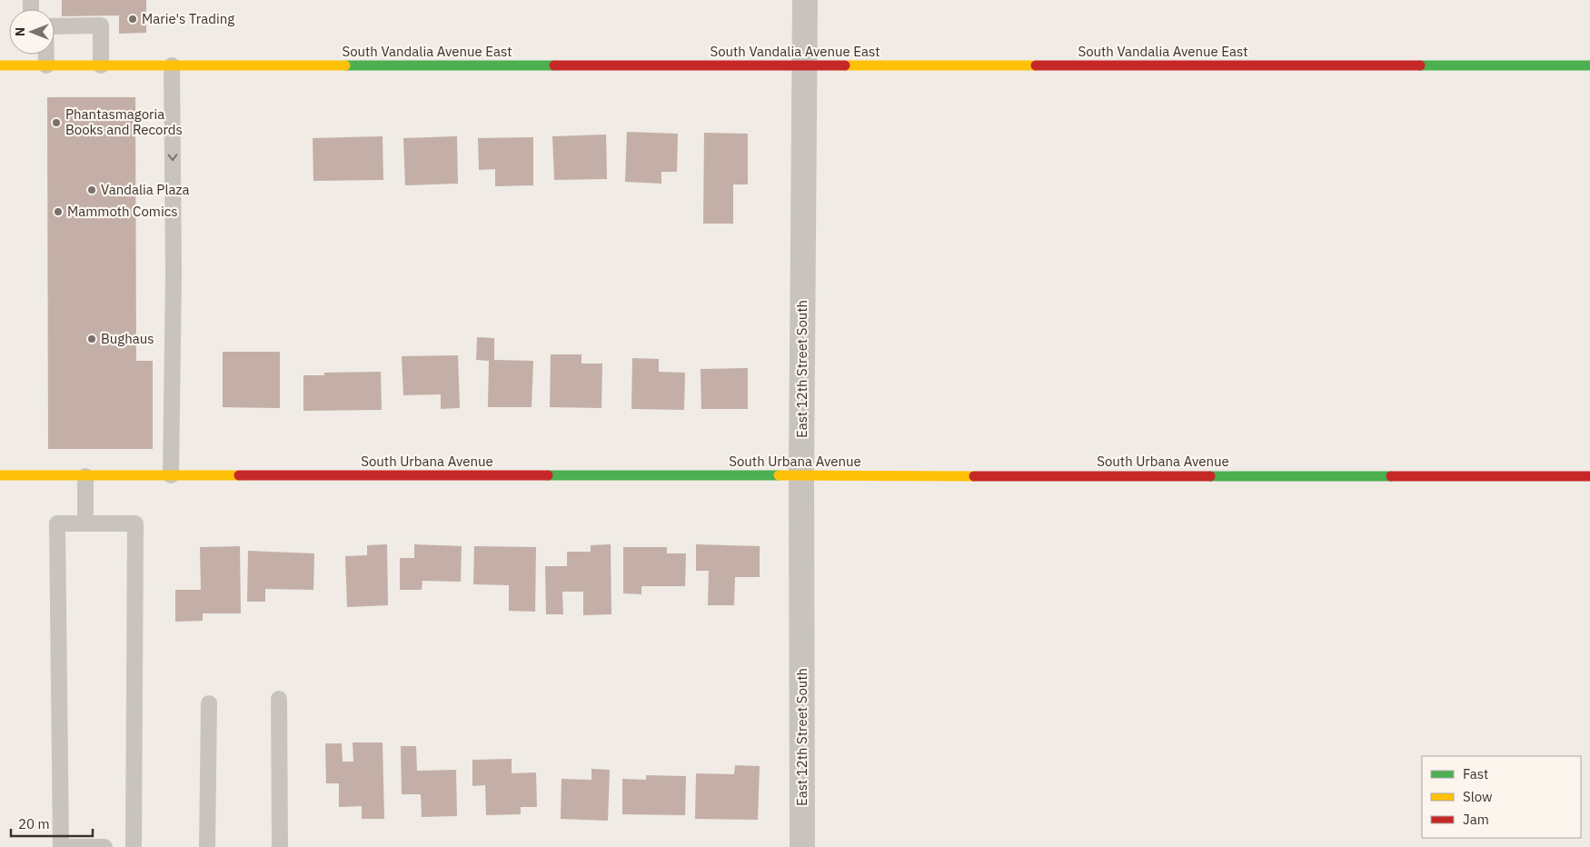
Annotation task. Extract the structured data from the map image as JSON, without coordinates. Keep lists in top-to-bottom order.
{
  "streets": {
    "street": ["South Vandalia Avenue East", "East 12th Street South", "South Urbana Avenue"]
  },
  "crossings": [
    ["South Vandalia Avenue East", "East 12th Street South"],
    ["East 12th Street South", "South Urbana Avenue"]
  ],
  "places": [
    "Marie's Trading",
    "Phantasmagoria Books and Records",
    "Vandalia Plaza",
    "Mammoth Comics",
    "Bughaus"
  ],
  "legend": ["Fast", "Slow", "Jam"],
  "scale_bar": "20 m",
  "north": "left"
}
